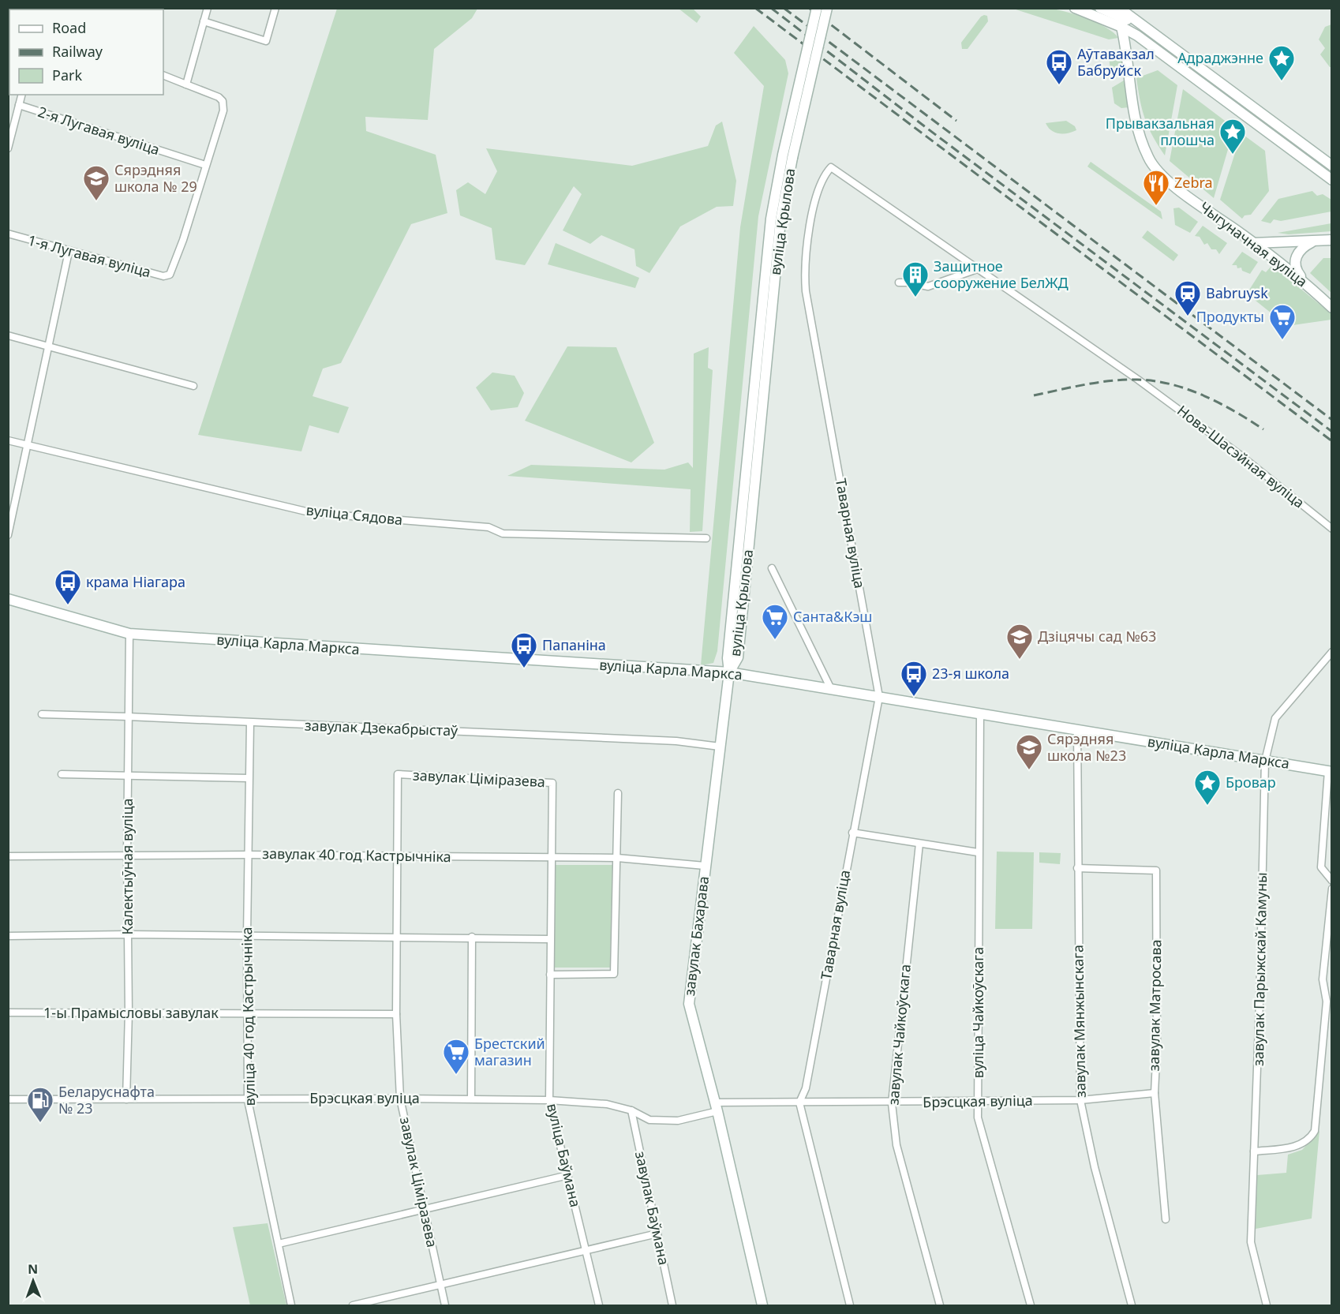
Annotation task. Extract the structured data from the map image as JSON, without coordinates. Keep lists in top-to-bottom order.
{
  "streets": {
    "main road": [
      "вуліца Крылова",
      "Чыгуначная вуліца",
      "вуліца Карла Маркса",
      "завулак Бахарава"
    ],
    "street": [
      "2-я Лугавая вуліца",
      "1-я Лугавая вуліца",
      "Нова-Шасэйная вуліца",
      "вуліца Сядова",
      "Таварная вуліца",
      "завулак Дзекабрыстаў",
      "завулак Ціміразева",
      "завулак 40 год Кастрычніка",
      "Калектыўная вуліца",
      "завулак Парыжскай Камуны",
      "завулак Матросава",
      "вуліца Чайкоўскага",
      "1-ы Прамысловы завулак",
      "вуліца 40 год Кастрычніка",
      "завулак Мянжынскага",
      "завулак Чайкоўскага",
      "Брэсцкая вуліца",
      "вуліца Баўмана",
      "завулак Баўмана"
    ]
  },
  "crossings": [
    ["2-я Лугавая вуліца", "1-я Лугавая вуліца"],
    ["вуліца Крылова", "вуліца Карла Маркса"],
    ["вуліца Крылова", "завулак Бахарава"],
    ["Нова-Шасэйная вуліца", "Таварная вуліца"],
    ["Таварная вуліца", "вуліца Карла Маркса"],
    ["Таварная вуліца", "Брэсцкая вуліца"],
    ["вуліца Карла Маркса", "Калектыўная вуліца"],
    ["вуліца Карла Маркса", "завулак Бахарава"],
    ["вуліца Карла Маркса", "завулак Парыжскай Камуны"],
    ["вуліца Карла Маркса", "вуліца Чайкоўскага"],
    ["вуліца Карла Маркса", "завулак Мянжынскага"],
    ["завулак Дзекабрыстаў", "Калектыўная вуліца"],
    ["завулак Дзекабрыстаў", "завулак Бахарава"],
    ["завулак Дзекабрыстаў", "вуліца 40 год Кастрычніка"],
    ["завулак Ціміразева", "завулак 40 год Кастрычніка"],
    ["завулак Ціміразева", "1-ы Прамысловы завулак"],
    ["завулак Ціміразева", "Брэсцкая вуліца"],
    ["завулак Ціміразева", "вуліца Баўмана"],
    ["завулак 40 год Кастрычніка", "Калектыўная вуліца"],
    ["завулак 40 год Кастрычніка", "завулак Бахарава"],
    ["завулак 40 год Кастрычніка", "вуліца 40 год Кастрычніка"],
    ["завулак 40 год Кастрычніка", "вуліца Баўмана"],
    ["Калектыўная вуліца", "1-ы Прамысловы завулак"],
    ["Калектыўная вуліца", "Брэсцкая вуліца"],
    ["завулак Бахарава", "Брэсцкая вуліца"],
    ["завулак Матросава", "завулак Мянжынскага"],
    ["завулак Матросава", "Брэсцкая вуліца"],
    ["вуліца Чайкоўскага", "Брэсцкая вуліца"],
    ["1-ы Прамысловы завулак", "вуліца 40 год Кастрычніка"],
    ["вуліца 40 год Кастрычніка", "Брэсцкая вуліца"],
    ["завулак Мянжынскага", "Брэсцкая вуліца"],
    ["завулак Чайкоўскага", "Брэсцкая вуліца"],
    ["Брэсцкая вуліца", "вуліца Баўмана"],
    ["Брэсцкая вуліца", "завулак Баўмана"]
  ],
  "places": {
    "place": ["Адраджэнне", "Прывакзальная плошча", "Бровар"],
    "bus stop": [
      "Аўтавакзал Бабруйск",
      "крама Ніагара",
      "Папаніна",
      "23-я школа"
    ],
    "school or university": ["Сярэдняя школа № 29", "Дзіцячы сад №63", "Сярэдняя школа №23"],
    "restaurant": ["Zebra"],
    "building": ["Защитное сооружение БелЖД"],
    "station": ["Babruysk"],
    "supermarket": ["Продукты", "Санта&Кэш", "Брестский магазин"],
    "fuel station": ["Беларуснафта № 23"]
  },
  "legend": ["Road", "Railway", "Park"],
  "north": "top"
}
